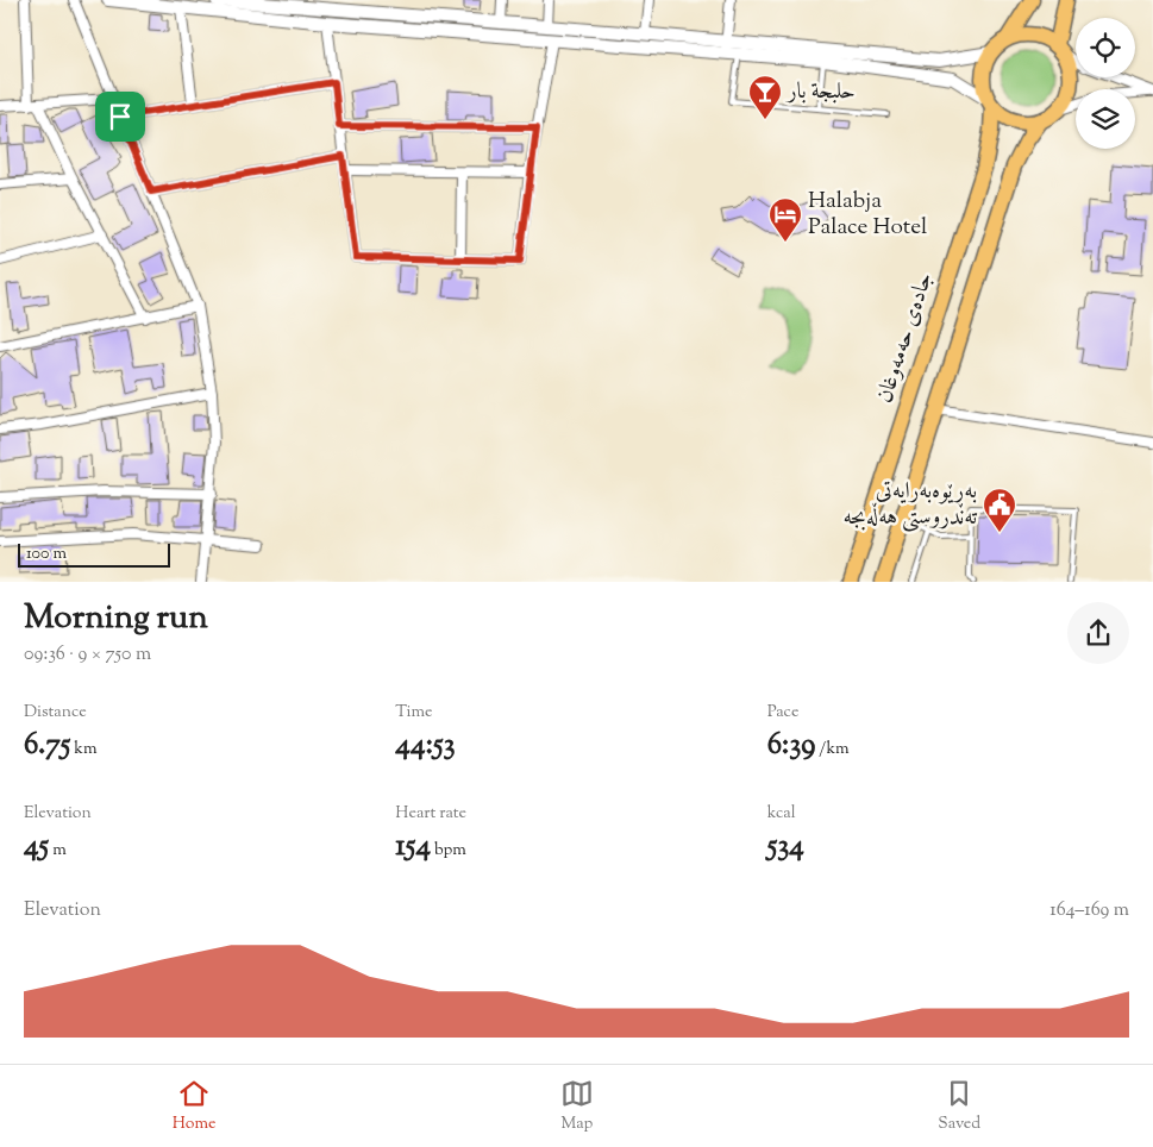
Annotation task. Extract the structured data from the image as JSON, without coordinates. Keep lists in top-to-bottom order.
{
  "streets": {
    "main road": ["جادەی حەمەوغان"]
  },
  "places": {
    "bar": ["حلبجة بار"],
    "hotel": ["Halabja Palace Hotel"],
    "public building": ["بەڕێوەبەرایەتی تەندروستی هەڵەبجە"]
  },
  "scale_bar": "100 m",
  "page": {
    "scale": "100 m",
    "heading": ["Morning run", "09:36 · 9 × 750 m"],
    "stats": [
      ["Distance", "6.75 km"],
      ["Time", "44:53"],
      ["Pace", "6:39 /km"],
      ["Elevation", "45 m"],
      ["Heart rate", "154 bpm"],
      ["kcal", "534"]
    ],
    "chart": ["Elevation", "164–169 m"],
    "tabs": ["Home", "Map", "Saved"]
  }
}
